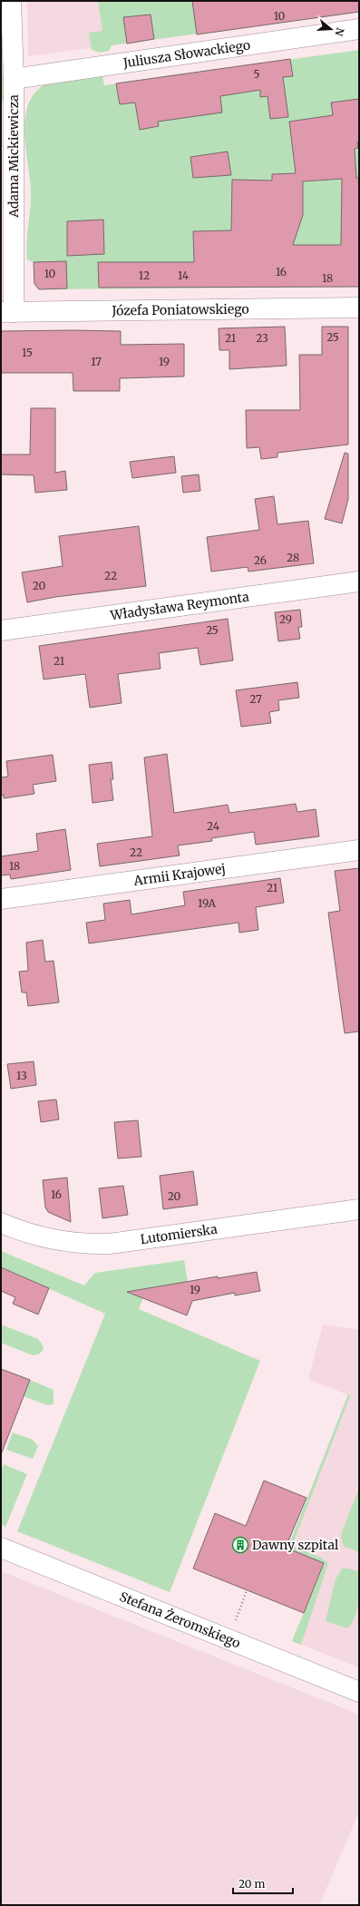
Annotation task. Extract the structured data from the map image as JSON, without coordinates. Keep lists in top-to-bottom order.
{
  "streets": {
    "street": [
      "Juliusza Słowackiego",
      "Adama Mickiewicza",
      "Józefa Poniatowskiego",
      "Władysława Reymonta",
      "Armii Krajowej",
      "Lutomierska",
      "Stefana Żeromskiego"
    ]
  },
  "crossings": [
    ["Juliusza Słowackiego", "Adama Mickiewicza"],
    ["Adama Mickiewicza", "Józefa Poniatowskiego"]
  ],
  "places": {
    "building": ["Dawny szpital"]
  },
  "house_numbers": [
    "10",
    "5",
    "16",
    "10",
    "12",
    "14",
    "18",
    "25",
    "21",
    "23",
    "15",
    "17",
    "19",
    "28",
    "26",
    "22",
    "20",
    "29",
    "25",
    "21",
    "27",
    "24",
    "22",
    "18",
    "21",
    "19A",
    "13",
    "16",
    "20",
    "19"
  ],
  "scale_bar": "20 m",
  "north": "right"
}
